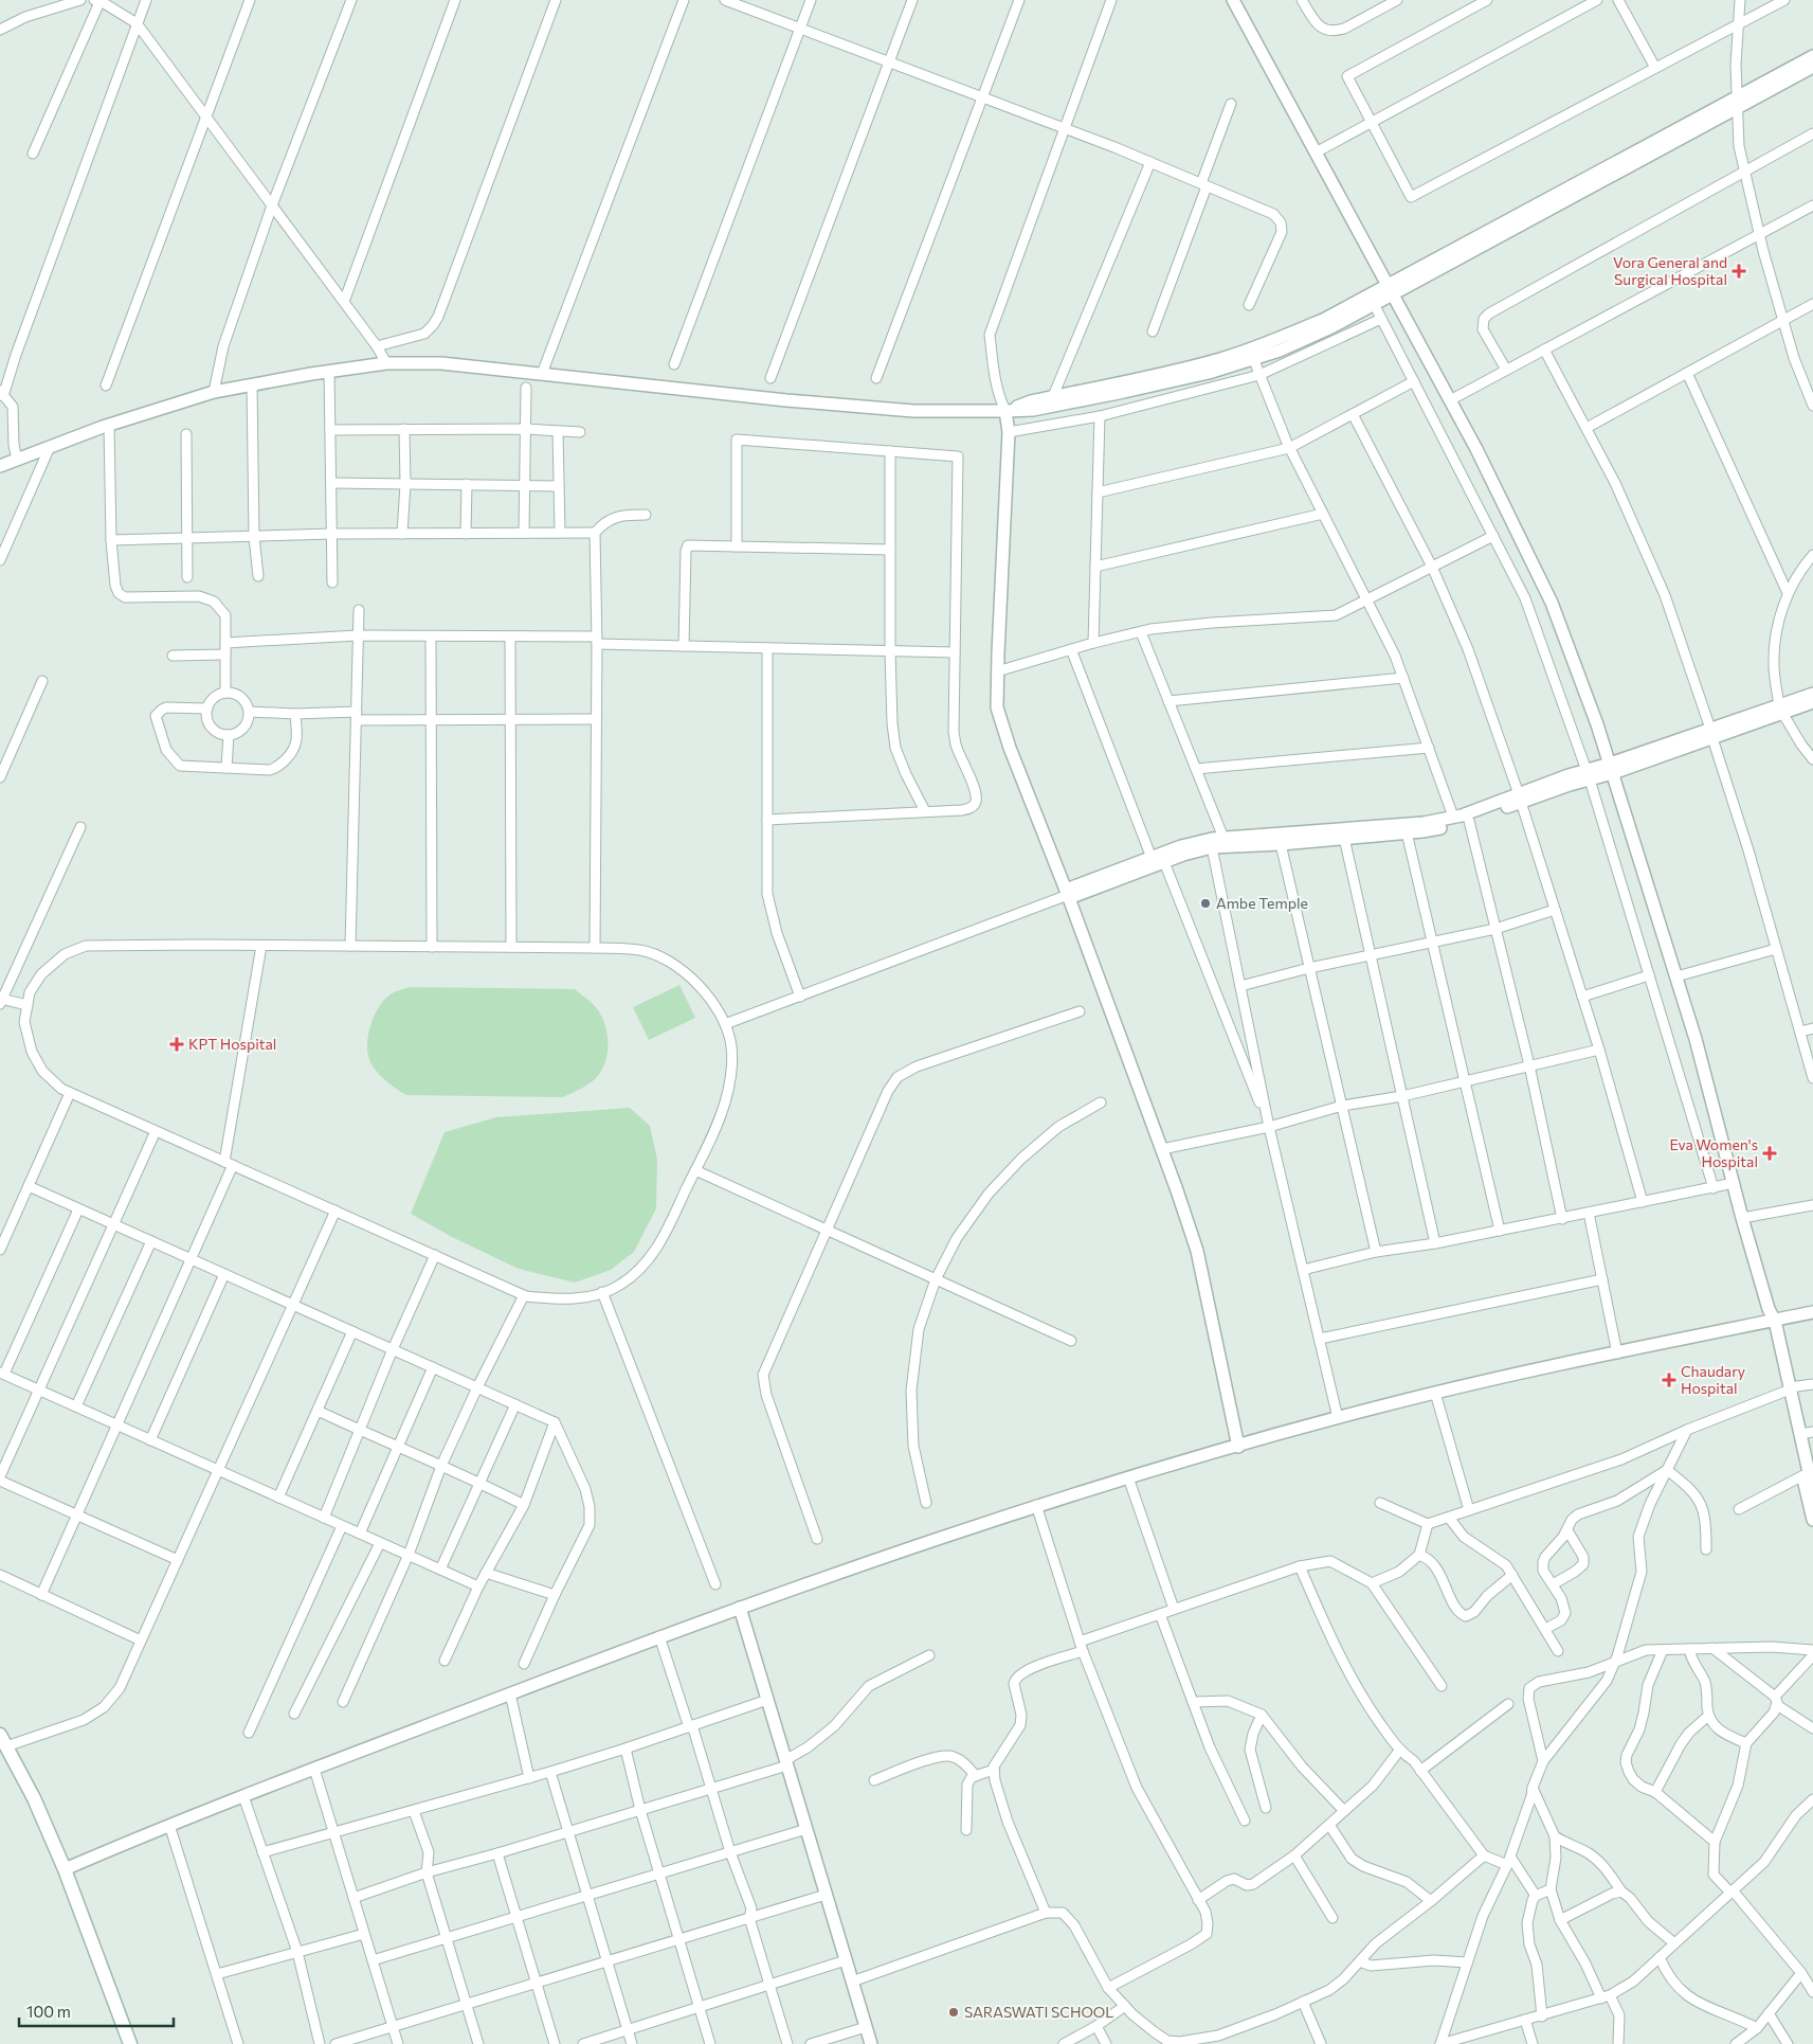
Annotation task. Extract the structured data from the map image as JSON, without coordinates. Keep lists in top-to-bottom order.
{
  "places": {
    "health": [
      "Vora General and Surgical Hospital",
      "KPT Hospital",
      "Eva Women's Hospital",
      "Chaudary Hospital"
    ],
    "other": ["Ambe Temple", "SARASWATI SCHOOL"]
  },
  "scale_bar": "100 m"
}
